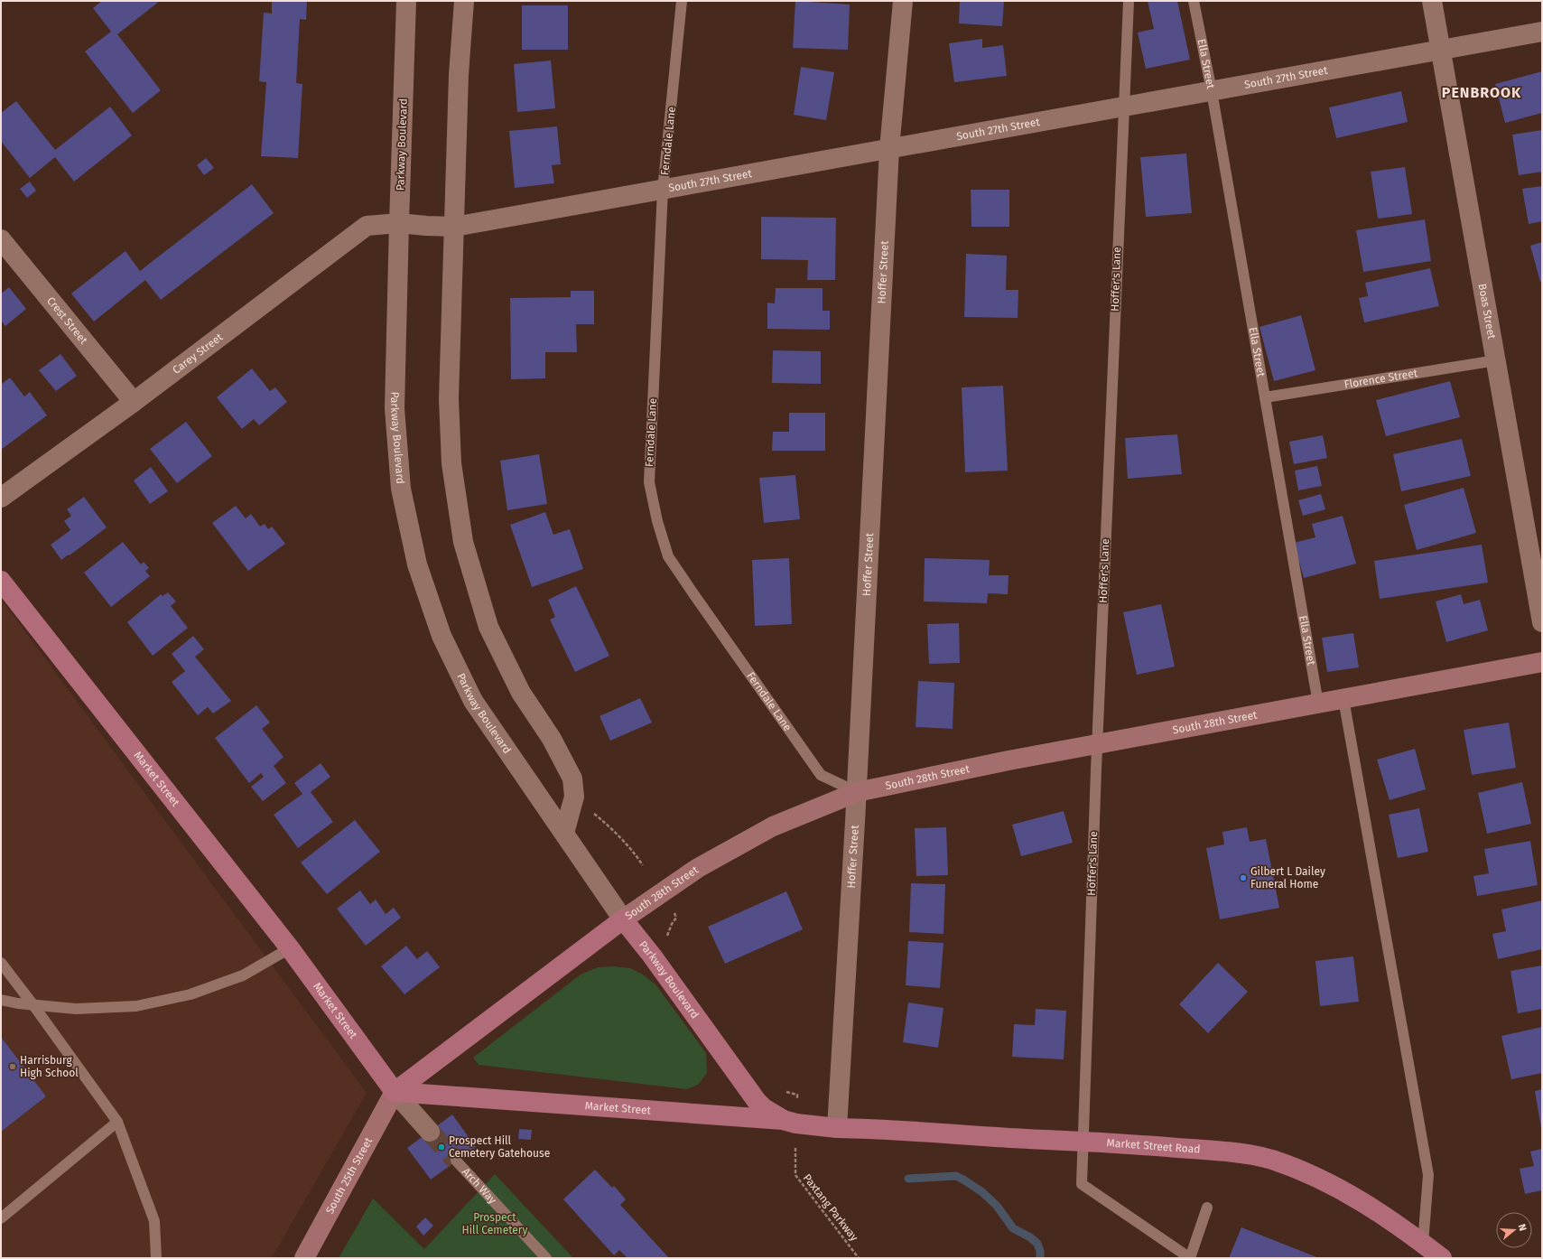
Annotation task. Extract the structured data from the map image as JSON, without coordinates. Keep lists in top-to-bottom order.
{
  "streets": {
    "main road": [
      "Parkway Boulevard",
      "South 28th Street",
      "Market Street",
      "Market Street Road"
    ],
    "street": [
      "South 27th Street",
      "Hoffer Street",
      "Boas Street",
      "Crest Street",
      "Carey Street",
      "South 25th Street"
    ],
    "lane": [
      "Ella Street",
      "Ferndale Lane",
      "Hoffer's Lane",
      "Florence Street",
      "Arch Way"
    ],
    "path": ["Paxtang Parkway"]
  },
  "crossings": [
    ["Ella Street", "South 27th Street"],
    ["Ella Street", "Florence Street"],
    ["Ella Street", "South 28th Street"],
    ["South 27th Street", "Ferndale Lane"],
    ["South 27th Street", "Parkway Boulevard"],
    ["South 27th Street", "Hoffer Street"],
    ["South 27th Street", "Hoffer's Lane"],
    ["South 27th Street", "Boas Street"],
    ["South 27th Street", "Carey Street"],
    ["Ferndale Lane", "Hoffer Street"],
    ["Ferndale Lane", "South 28th Street"],
    ["Parkway Boulevard", "Carey Street"],
    ["Parkway Boulevard", "South 28th Street"],
    ["Parkway Boulevard", "Market Street"],
    ["Hoffer Street", "South 28th Street"],
    ["Hoffer Street", "Market Street"],
    ["Hoffer Street", "Market Street Road"],
    ["Hoffer's Lane", "South 28th Street"],
    ["Hoffer's Lane", "Market Street Road"],
    ["Boas Street", "Florence Street"],
    ["Crest Street", "Carey Street"],
    ["South 28th Street", "Market Street"],
    ["South 28th Street", "South 25th Street"],
    ["Market Street", "Market Street Road"],
    ["Market Street", "South 25th Street"]
  ],
  "districts": ["PENBROOK"],
  "parks": ["Prospect Hill Cemetery"],
  "places": ["Gilbert L Dailey Funeral Home", "Harrisburg High School", "Prospect Hill Cemetery Gatehouse"],
  "north": "right"
}
